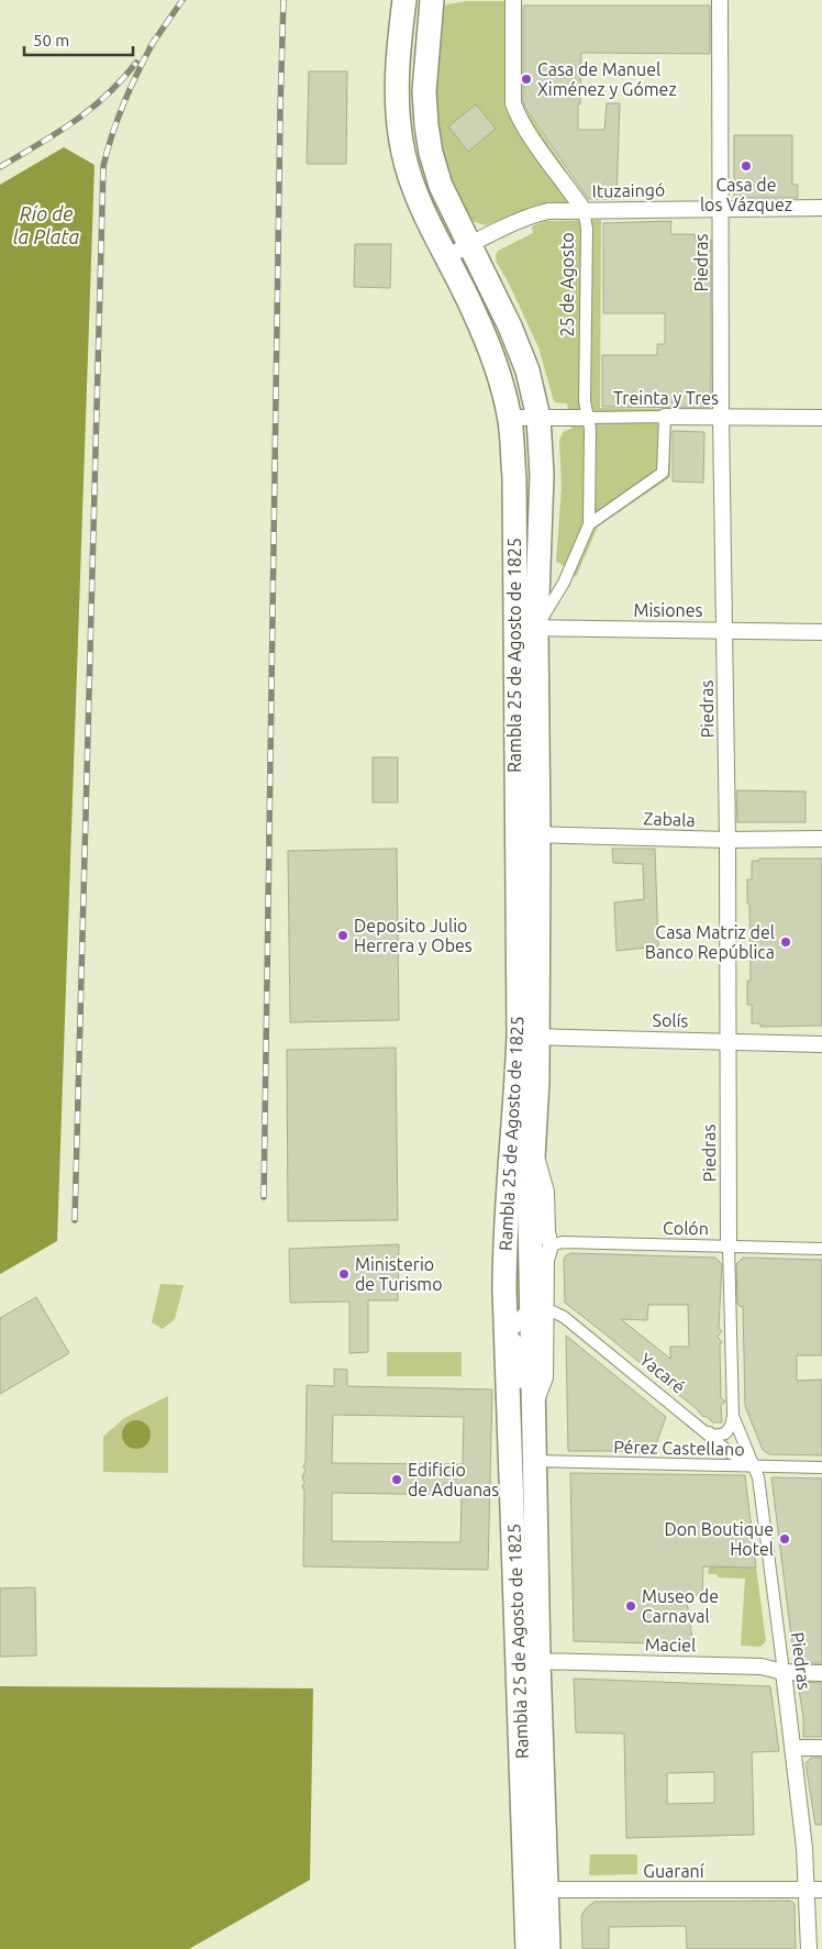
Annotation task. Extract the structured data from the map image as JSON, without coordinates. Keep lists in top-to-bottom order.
{
  "streets": {
    "main road": ["Rambla 25 de Agosto de 1825"],
    "street": [
      "Ituzaingó",
      "Piedras",
      "25 de Agosto",
      "Treinta y Tres",
      "Misiones",
      "Zabala",
      "Solís",
      "Colón",
      "Yacaré",
      "Pérez Castellano",
      "Maciel",
      "Guaraní"
    ]
  },
  "crossings": [
    ["Ituzaingó", "Piedras"],
    ["Ituzaingó", "25 de Agosto"],
    ["Ituzaingó", "Rambla 25 de Agosto de 1825"],
    ["Piedras", "Treinta y Tres"],
    ["Piedras", "Misiones"],
    ["Piedras", "Zabala"],
    ["Piedras", "Solís"],
    ["Piedras", "Colón"],
    ["Piedras", "Yacaré"],
    ["Piedras", "Pérez Castellano"],
    ["Piedras", "Maciel"],
    ["Piedras", "Guaraní"],
    ["25 de Agosto", "Treinta y Tres"],
    ["25 de Agosto", "Misiones"],
    ["25 de Agosto", "Rambla 25 de Agosto de 1825"],
    ["Treinta y Tres", "Rambla 25 de Agosto de 1825"],
    ["Misiones", "Rambla 25 de Agosto de 1825"],
    ["Rambla 25 de Agosto de 1825", "Zabala"],
    ["Rambla 25 de Agosto de 1825", "Solís"],
    ["Rambla 25 de Agosto de 1825", "Colón"],
    ["Rambla 25 de Agosto de 1825", "Yacaré"],
    ["Rambla 25 de Agosto de 1825", "Pérez Castellano"],
    ["Rambla 25 de Agosto de 1825", "Maciel"],
    ["Rambla 25 de Agosto de 1825", "Guaraní"],
    ["Yacaré", "Pérez Castellano"]
  ],
  "water": ["Río de la Plata"],
  "places": [
    "Casa de Manuel Ximénez y Gómez",
    "Casa de los Vázquez",
    "Deposito Julio Herrera y Obes",
    "Casa Matriz del Banco República",
    "Ministerio de Turismo",
    "Edificio de Aduanas",
    "Don Boutique Hotel",
    "Museo de Carnaval"
  ],
  "scale_bar": "50 m"
}
